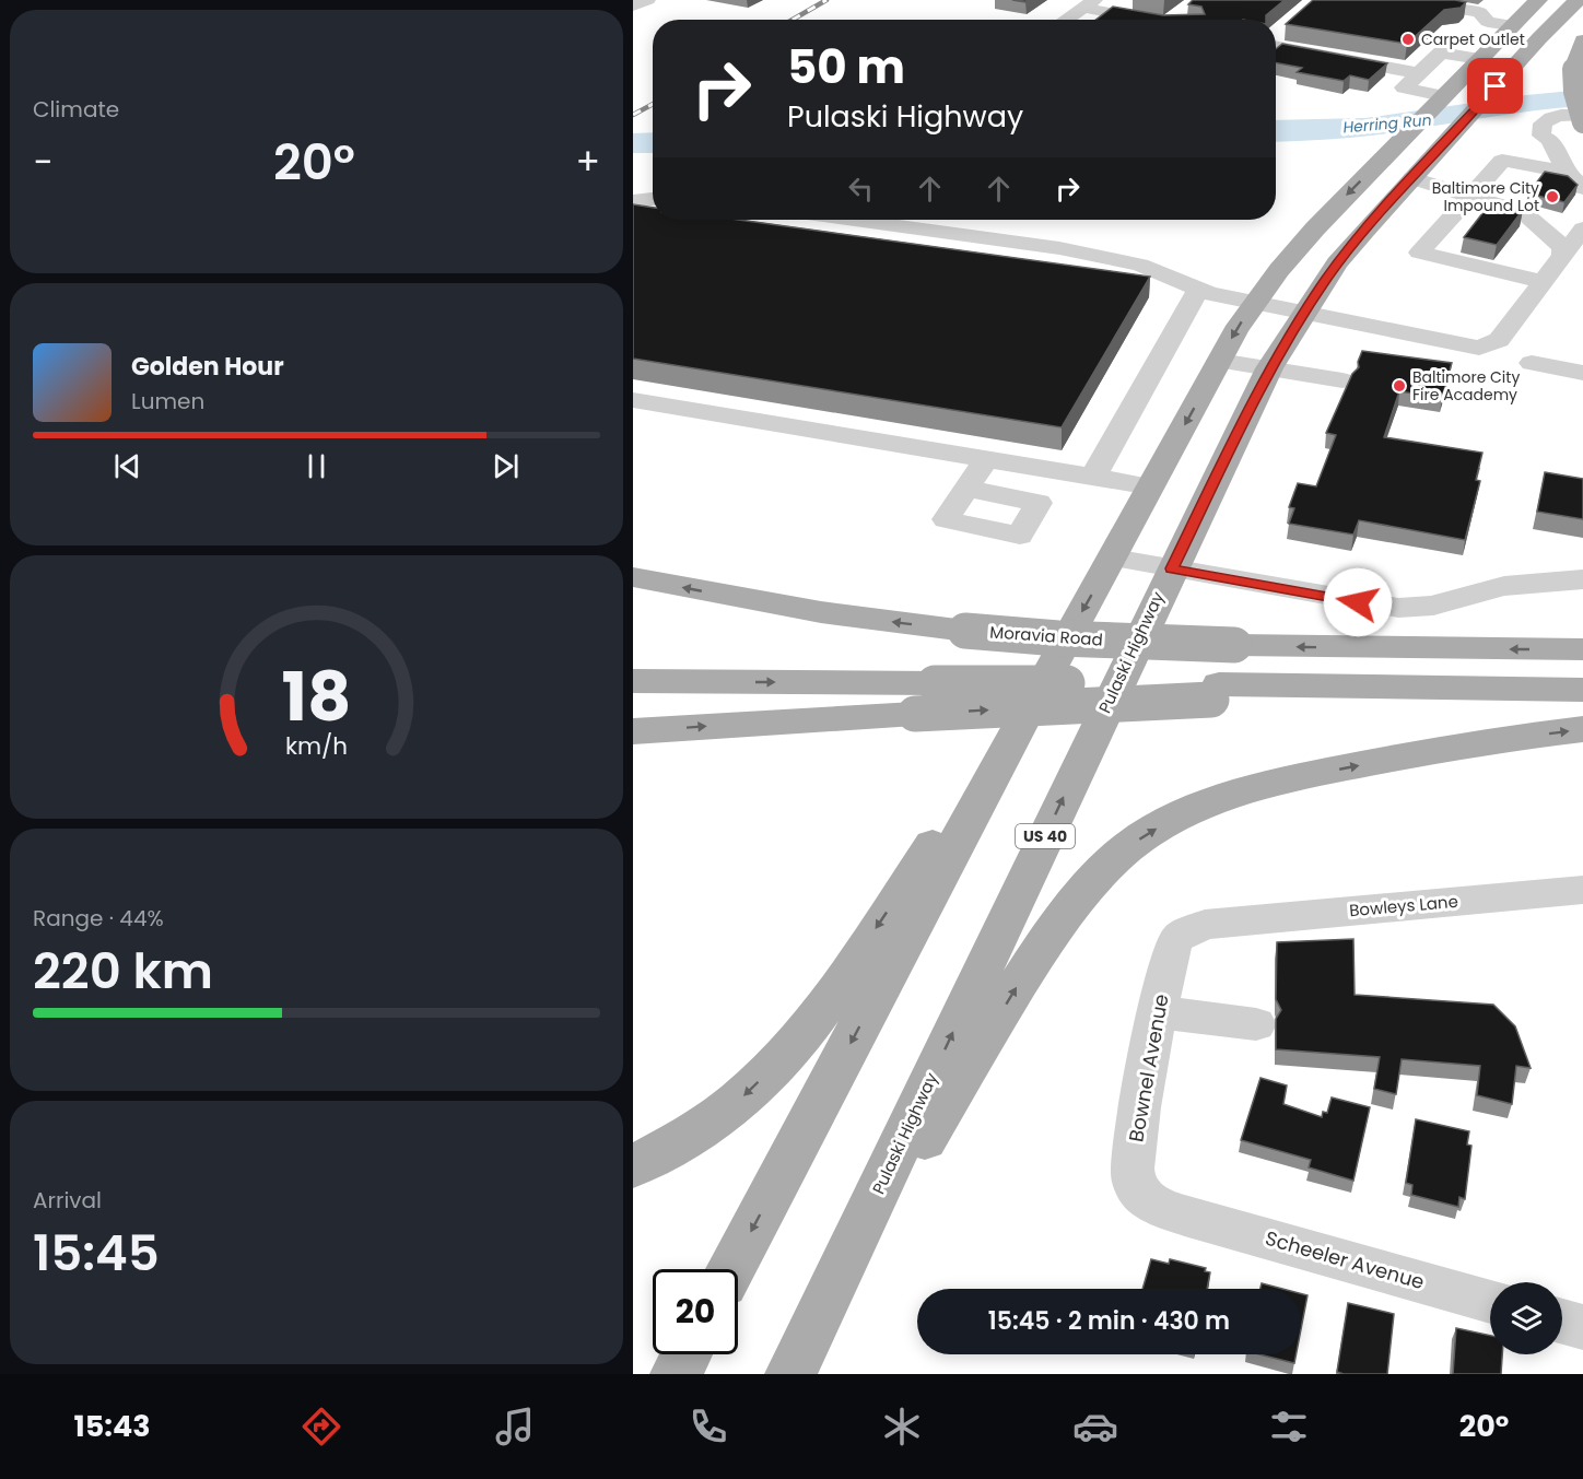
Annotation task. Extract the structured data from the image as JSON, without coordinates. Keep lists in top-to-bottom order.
{
  "streets": {
    "main road": ["Moravia Road", "Pulaski Highway", "US 40"],
    "street": ["Bowleys Lane", "Bownel Avenue", "Scheeler Avenue"]
  },
  "crossings": [
    ["Bowleys Lane", "Bownel Avenue"],
    ["Bownel Avenue", "Scheeler Avenue"]
  ],
  "water": ["Herring Run"],
  "places": ["Carpet Outlet", "Baltimore City Impound Lot", "Baltimore City Fire Academy"],
  "page": {
    "tile": [
      "Climate",
      ["Range · 44%", "220 km"],
      ["Arrival", "15:45"]
    ],
    "turn": ["50 m", "Pulaski Highway"],
    "heat": ["−", "20°", "+"],
    "song": ["Golden Hour", "Lumen"],
    "limit": "20",
    "trip": "15:45 · 2 min · 430 m",
    "tabs": ["15:43", "20°"],
    "gauge": ["18", "km/h"]
  }
}
